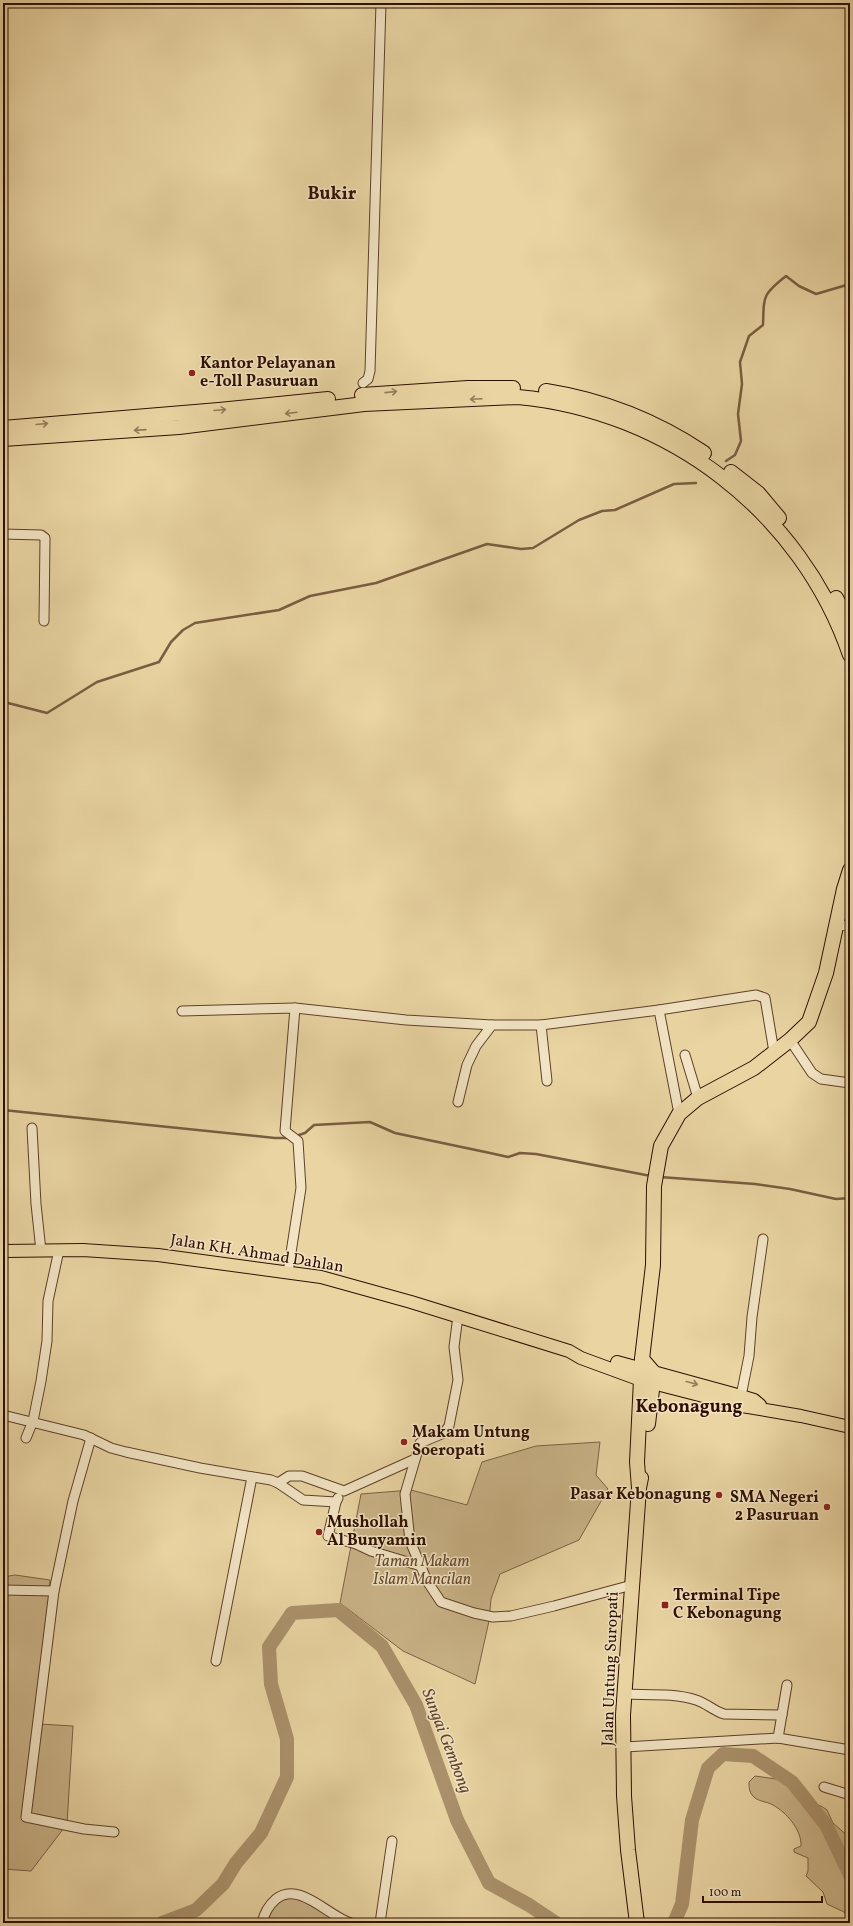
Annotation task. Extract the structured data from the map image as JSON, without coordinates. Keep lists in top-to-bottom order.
{
  "streets": {
    "highway": ["Jalan Untung Suropati"],
    "main road": ["Jalan KH. Ahmad Dahlan"]
  },
  "crossings": [
    ["Jalan KH. Ahmad Dahlan", "Jalan Untung Suropati"]
  ],
  "districts": ["Bukir", "Kebonagung"],
  "water": ["Sungai Gembong"],
  "parks": ["Taman Makam Islam Mancilan"],
  "places": {
    "other": [
      "Kantor Pelayanan e-Toll Pasuruan",
      "Makam Untung Soeropati",
      "Pasar Kebonagung",
      "SMA Negeri 2 Pasuruan",
      "Mushollah Al Bunyamin"
    ],
    "transit": ["Terminal Tipe C Kebonagung"]
  },
  "scale_bar": "100 m"
}
